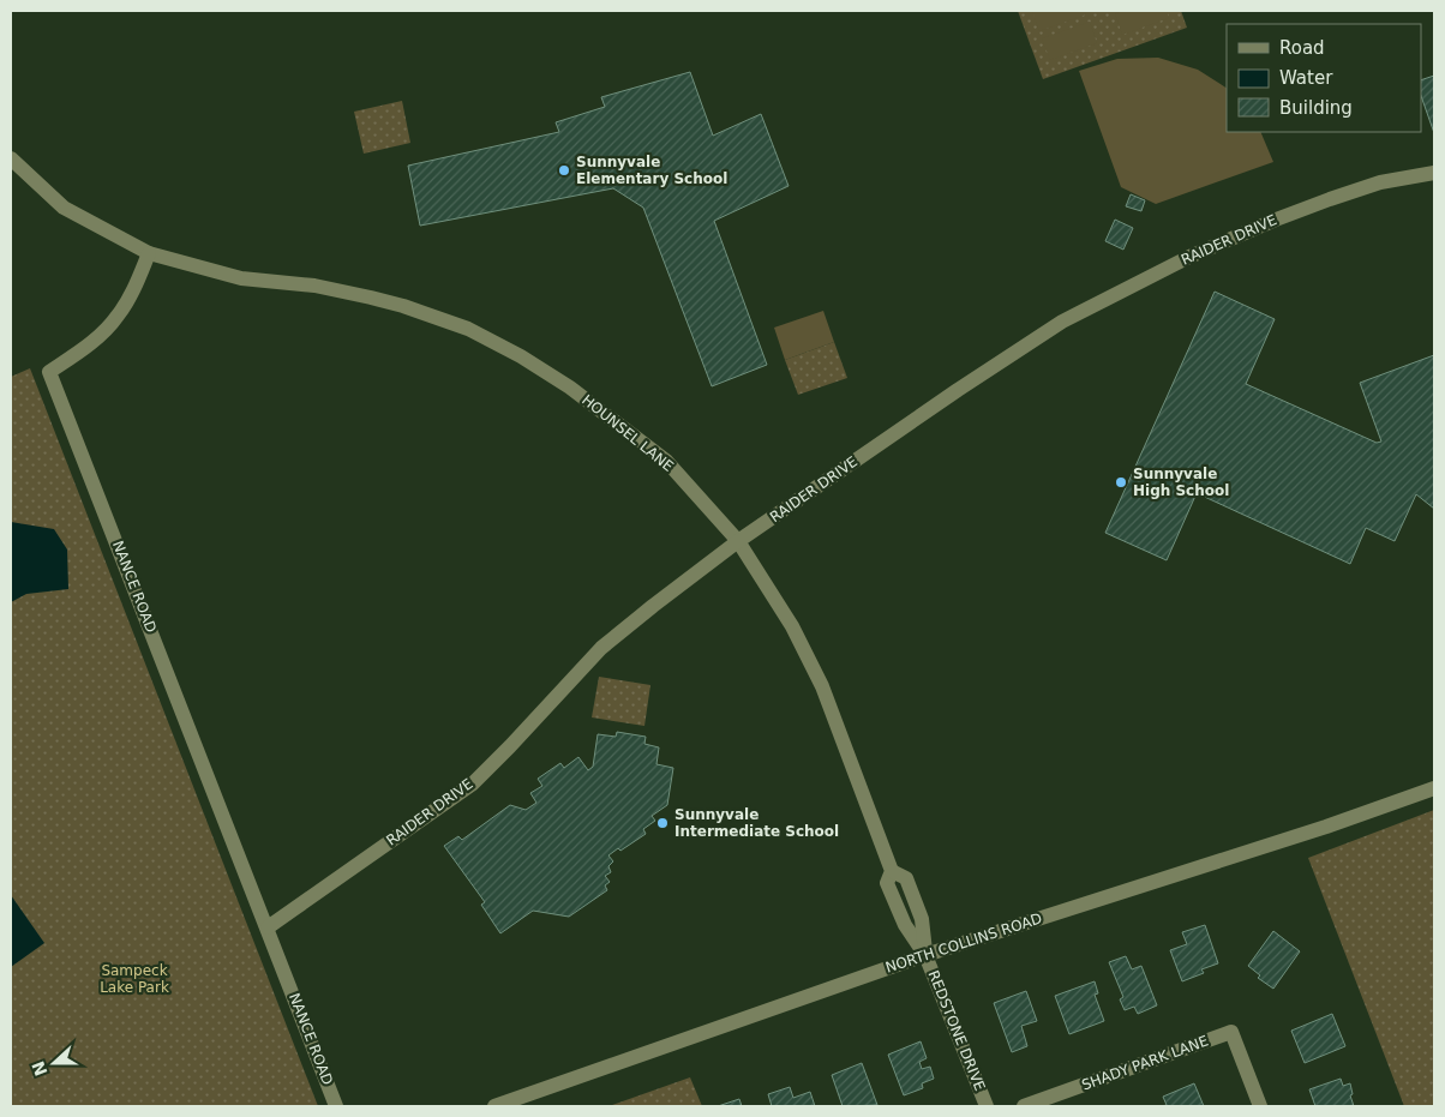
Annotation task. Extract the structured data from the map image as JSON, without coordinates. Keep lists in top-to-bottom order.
{
  "streets": {
    "street": [
      "RAIDER DRIVE",
      "HOUNSEL LANE",
      "NANCE ROAD",
      "NORTH COLLINS ROAD",
      "REDSTONE DRIVE",
      "SHADY PARK LANE"
    ]
  },
  "crossings": [
    ["RAIDER DRIVE", "HOUNSEL LANE"],
    ["RAIDER DRIVE", "NANCE ROAD"],
    ["HOUNSEL LANE", "NANCE ROAD"],
    ["HOUNSEL LANE", "NORTH COLLINS ROAD"],
    ["HOUNSEL LANE", "REDSTONE DRIVE"],
    ["NORTH COLLINS ROAD", "REDSTONE DRIVE"]
  ],
  "parks": ["Sampeck Lake Park"],
  "places": ["Sunnyvale Elementary School", "Sunnyvale High School", "Sunnyvale Intermediate School"],
  "legend": ["Road", "Water", "Building"],
  "north": "left"
}
